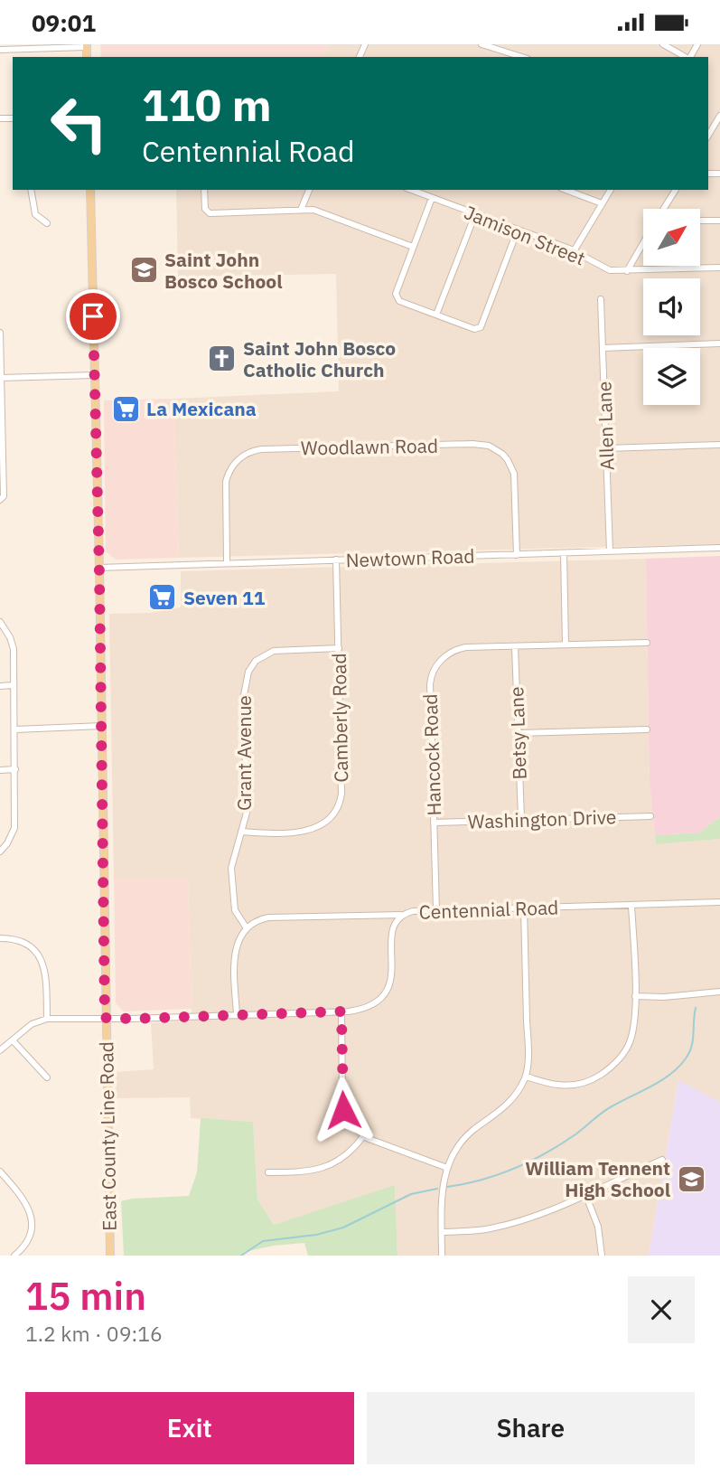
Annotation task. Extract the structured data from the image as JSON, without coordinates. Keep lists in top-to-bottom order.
{
  "streets": {
    "main road": ["East County Line Road"],
    "street": [
      "Jamison Street",
      "Allen Lane",
      "Woodlawn Road",
      "Newtown Road",
      "Camberly Road",
      "Betsy Lane",
      "Grant Avenue",
      "Hancock Road",
      "Washington Drive",
      "Centennial Road"
    ]
  },
  "crossings": [
    ["Allen Lane", "Newtown Road"],
    ["Woodlawn Road", "Newtown Road"],
    ["Newtown Road", "Camberly Road"],
    ["Newtown Road", "East County Line Road"],
    ["Camberly Road", "Grant Avenue"],
    ["Betsy Lane", "Hancock Road"],
    ["Betsy Lane", "Washington Drive"],
    ["Hancock Road", "Washington Drive"],
    ["Hancock Road", "Centennial Road"],
    ["Centennial Road", "East County Line Road"]
  ],
  "places": {
    "school or university": ["Saint John Bosco School", "William Tennent High School"],
    "church": ["Saint John Bosco Catholic Church"],
    "supermarket": ["La Mexicana", "Seven 11"]
  },
  "north": "top right",
  "page": {
    "status": "09:01",
    "turn": ["110 m", "Centennial Road"],
    "heading": ["15 min", "1.2 km · 09:16"],
    "buttons": ["Exit", "Share"]
  }
}
